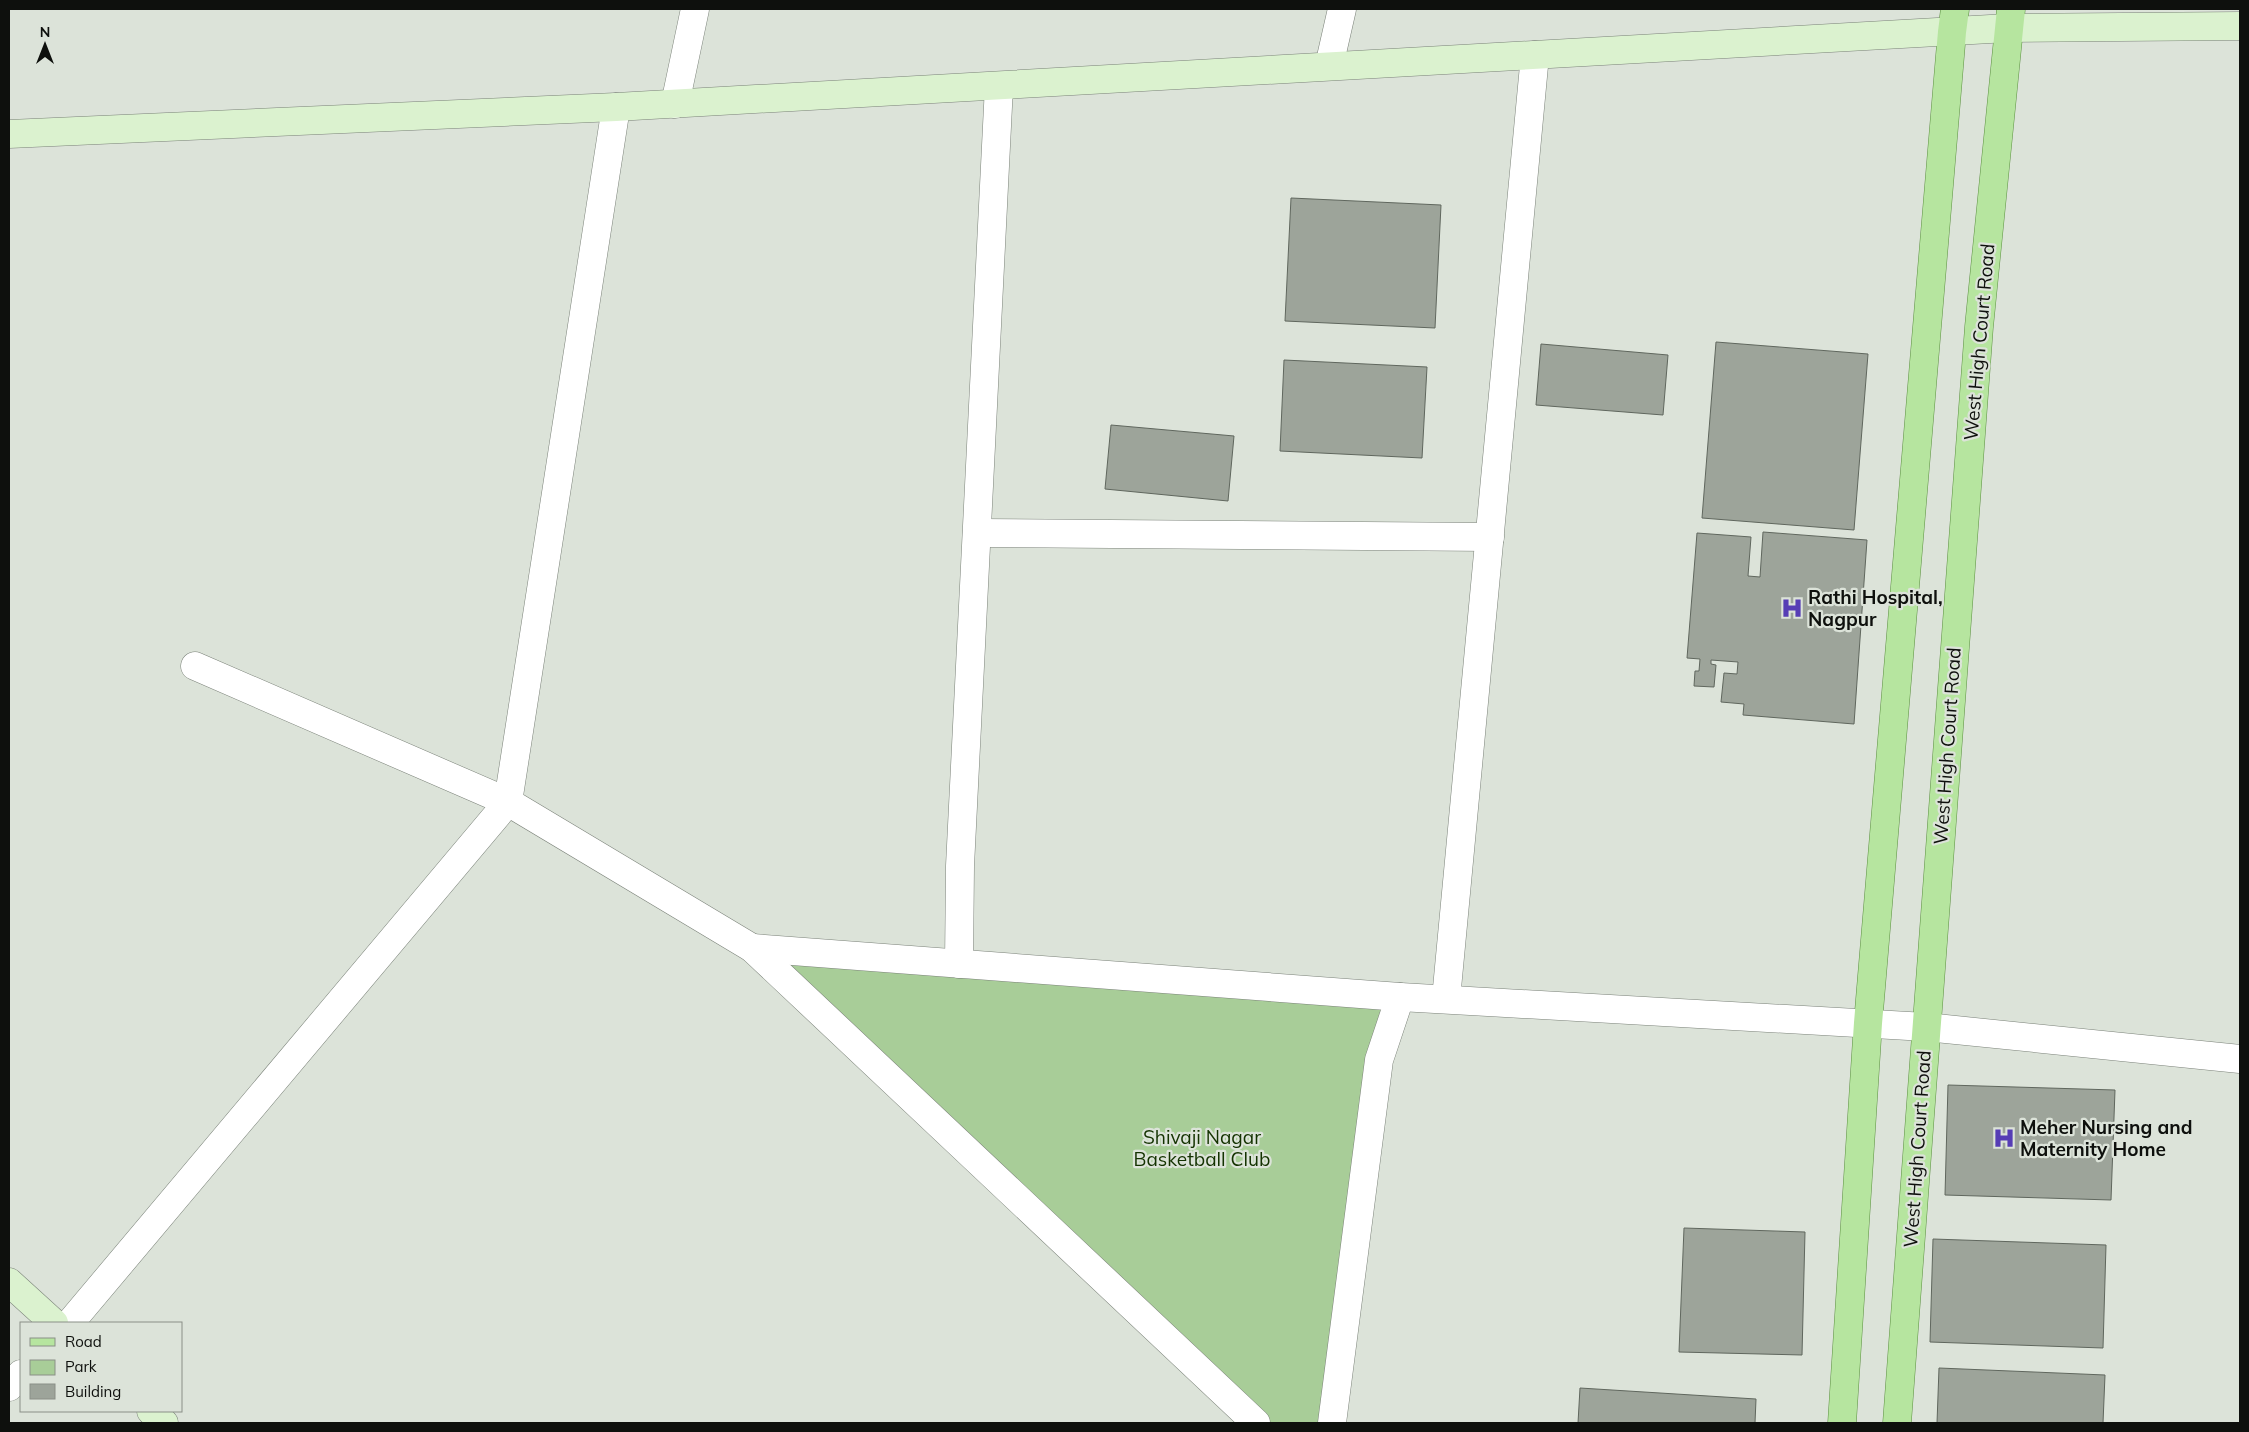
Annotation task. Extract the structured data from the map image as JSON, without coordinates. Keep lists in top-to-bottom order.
{
  "streets": {
    "main road": ["West High Court Road"]
  },
  "parks": ["Shivaji Nagar Basketball Club"],
  "places": {
    "hospital": ["Rathi Hospital, Nagpur", "Meher Nursing and Maternity Home"]
  },
  "legend": ["Road", "Park", "Building"],
  "north": "top"
}
